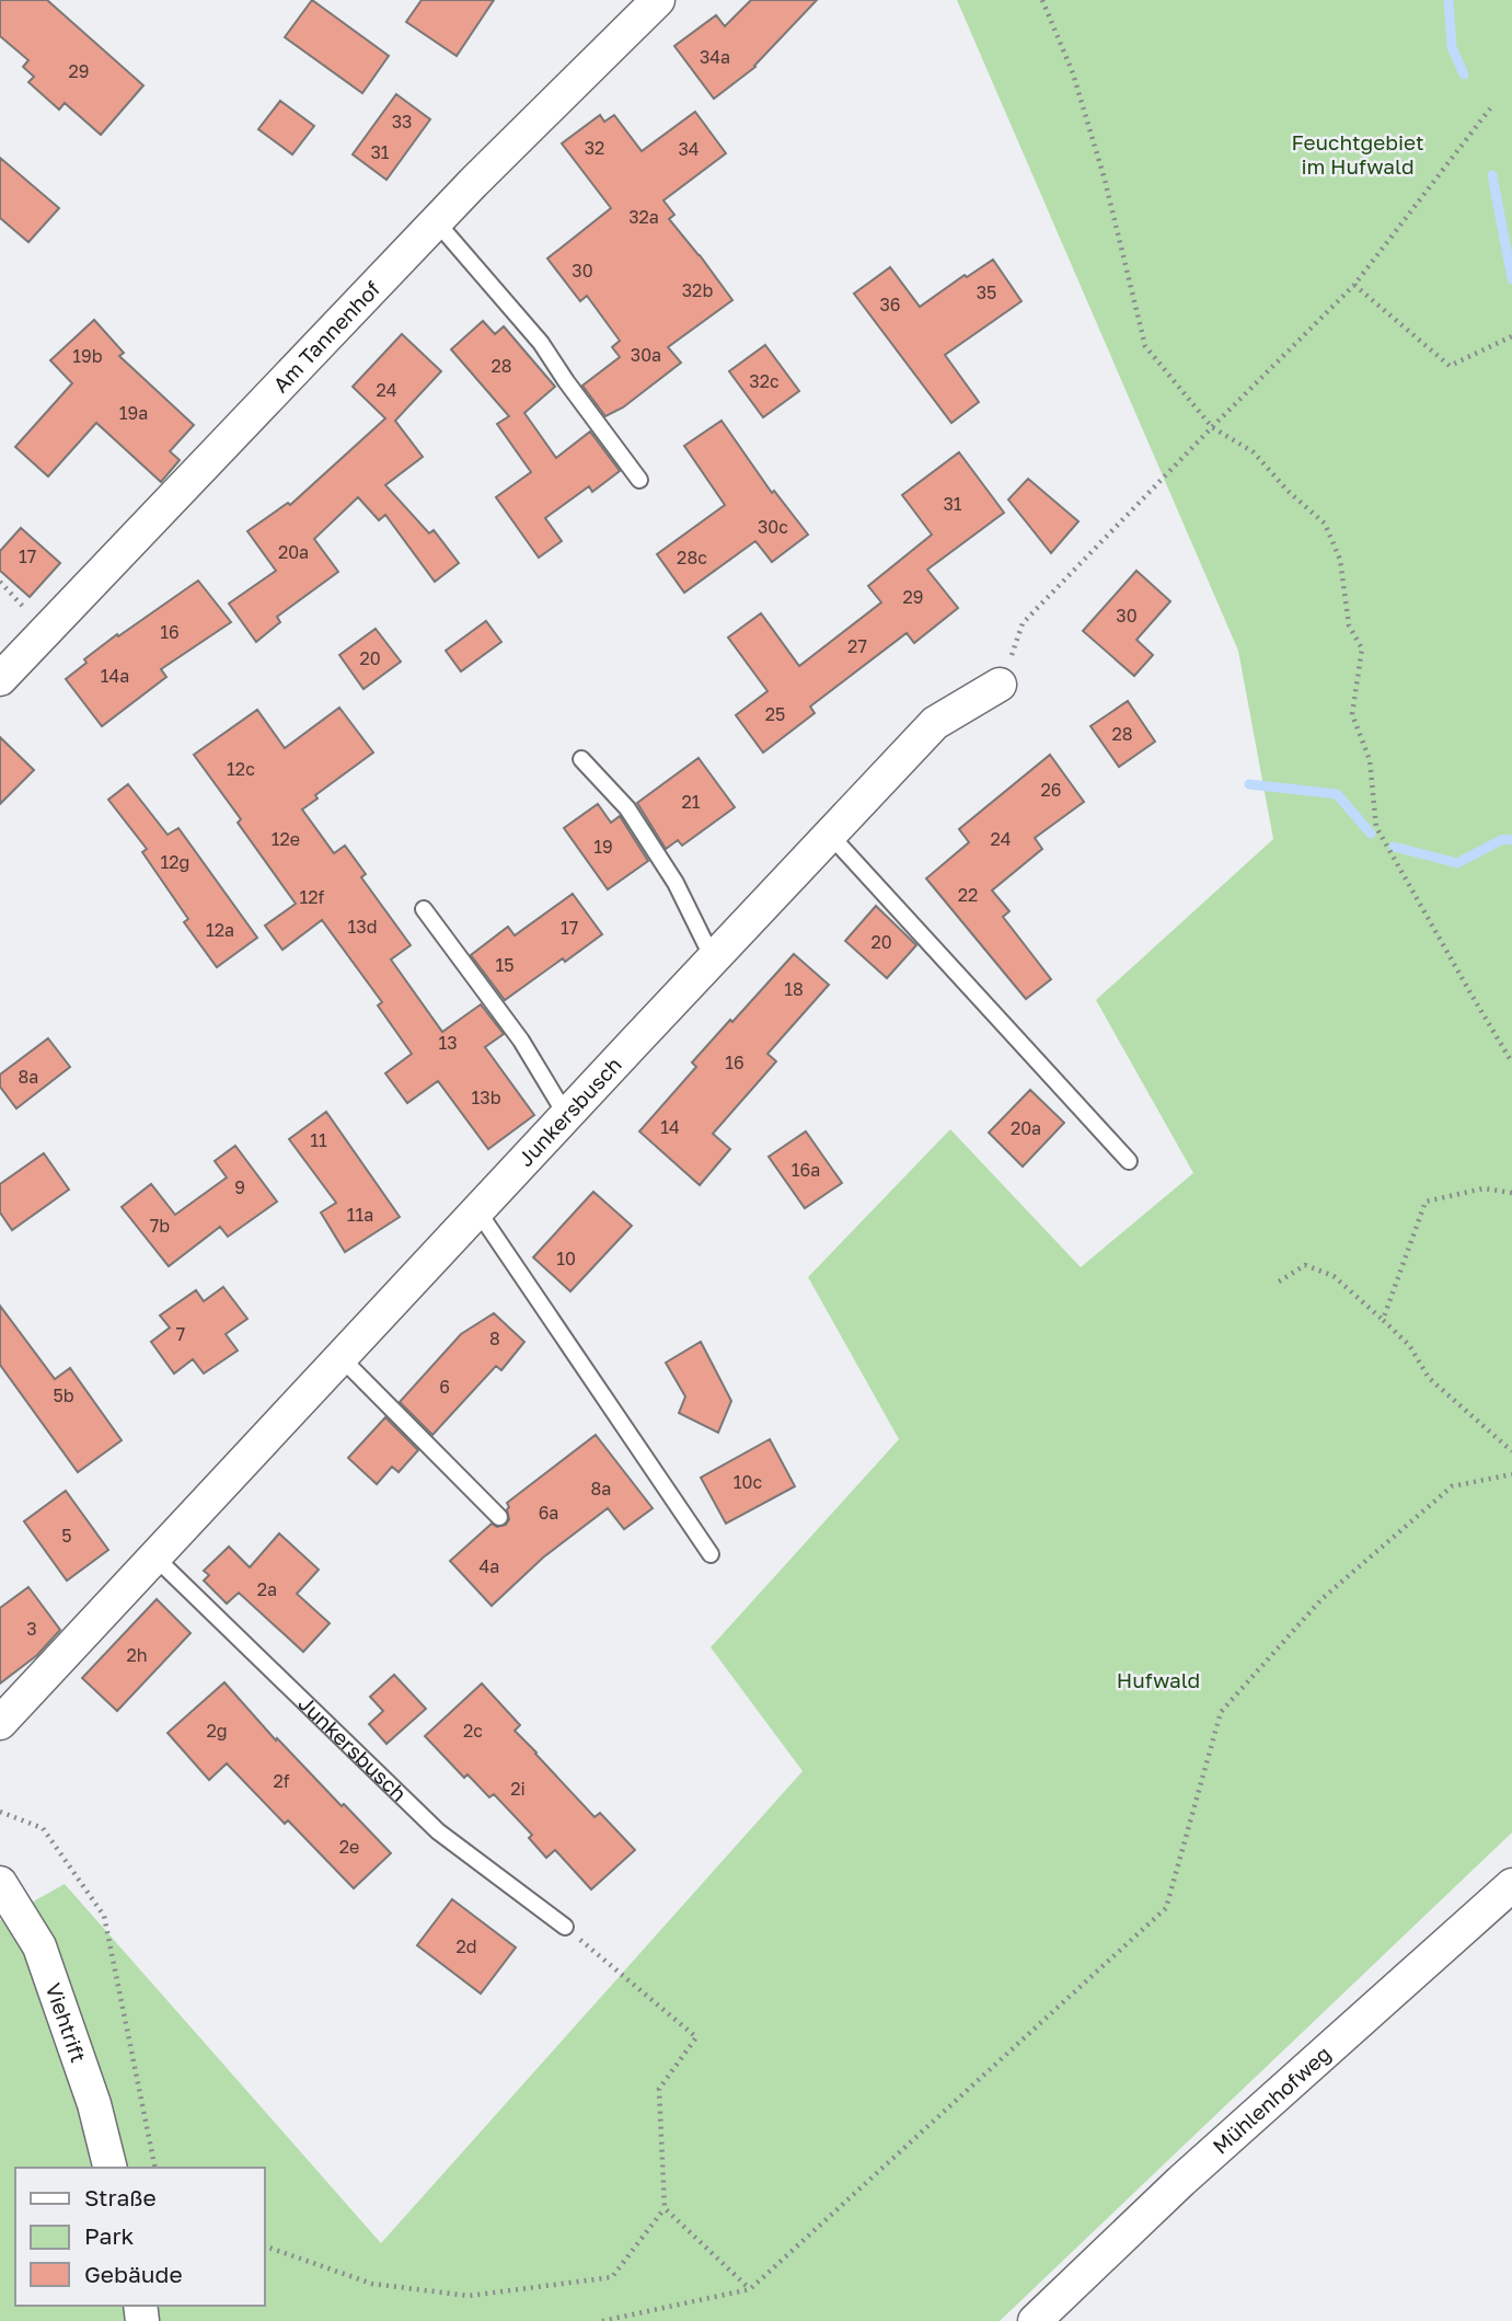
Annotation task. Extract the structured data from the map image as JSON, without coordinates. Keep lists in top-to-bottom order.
{
  "streets": {
    "street": [
      "Am Tannenhof",
      "Junkersbusch",
      "Viehtrift",
      "Mühlenhofweg"
    ]
  },
  "parks": ["Feuchtgebiet im Hufwald", "Hufwald"],
  "house_numbers": [
    "34a",
    "29",
    "33",
    "32",
    "34",
    "31",
    "32a",
    "30",
    "32b",
    "35",
    "36",
    "30a",
    "19b",
    "28",
    "32c",
    "24",
    "19a",
    "31",
    "30c",
    "20a",
    "17",
    "28c",
    "29",
    "30",
    "16",
    "27",
    "20",
    "14a",
    "25",
    "28",
    "12c",
    "26",
    "21",
    "12e",
    "24",
    "19",
    "12g",
    "22",
    "12f",
    "13d",
    "17",
    "12a",
    "20",
    "15",
    "18",
    "13",
    "16",
    "8a",
    "13b",
    "14",
    "20a",
    "11",
    "16a",
    "9",
    "11a",
    "7b",
    "10",
    "7",
    "8",
    "6",
    "5b",
    "10c",
    "8a",
    "6a",
    "5",
    "4a",
    "2a",
    "3",
    "2h",
    "2g",
    "2c",
    "2f",
    "2i",
    "2e",
    "2d"
  ],
  "legend": ["Straße", "Park", "Gebäude"]
}
